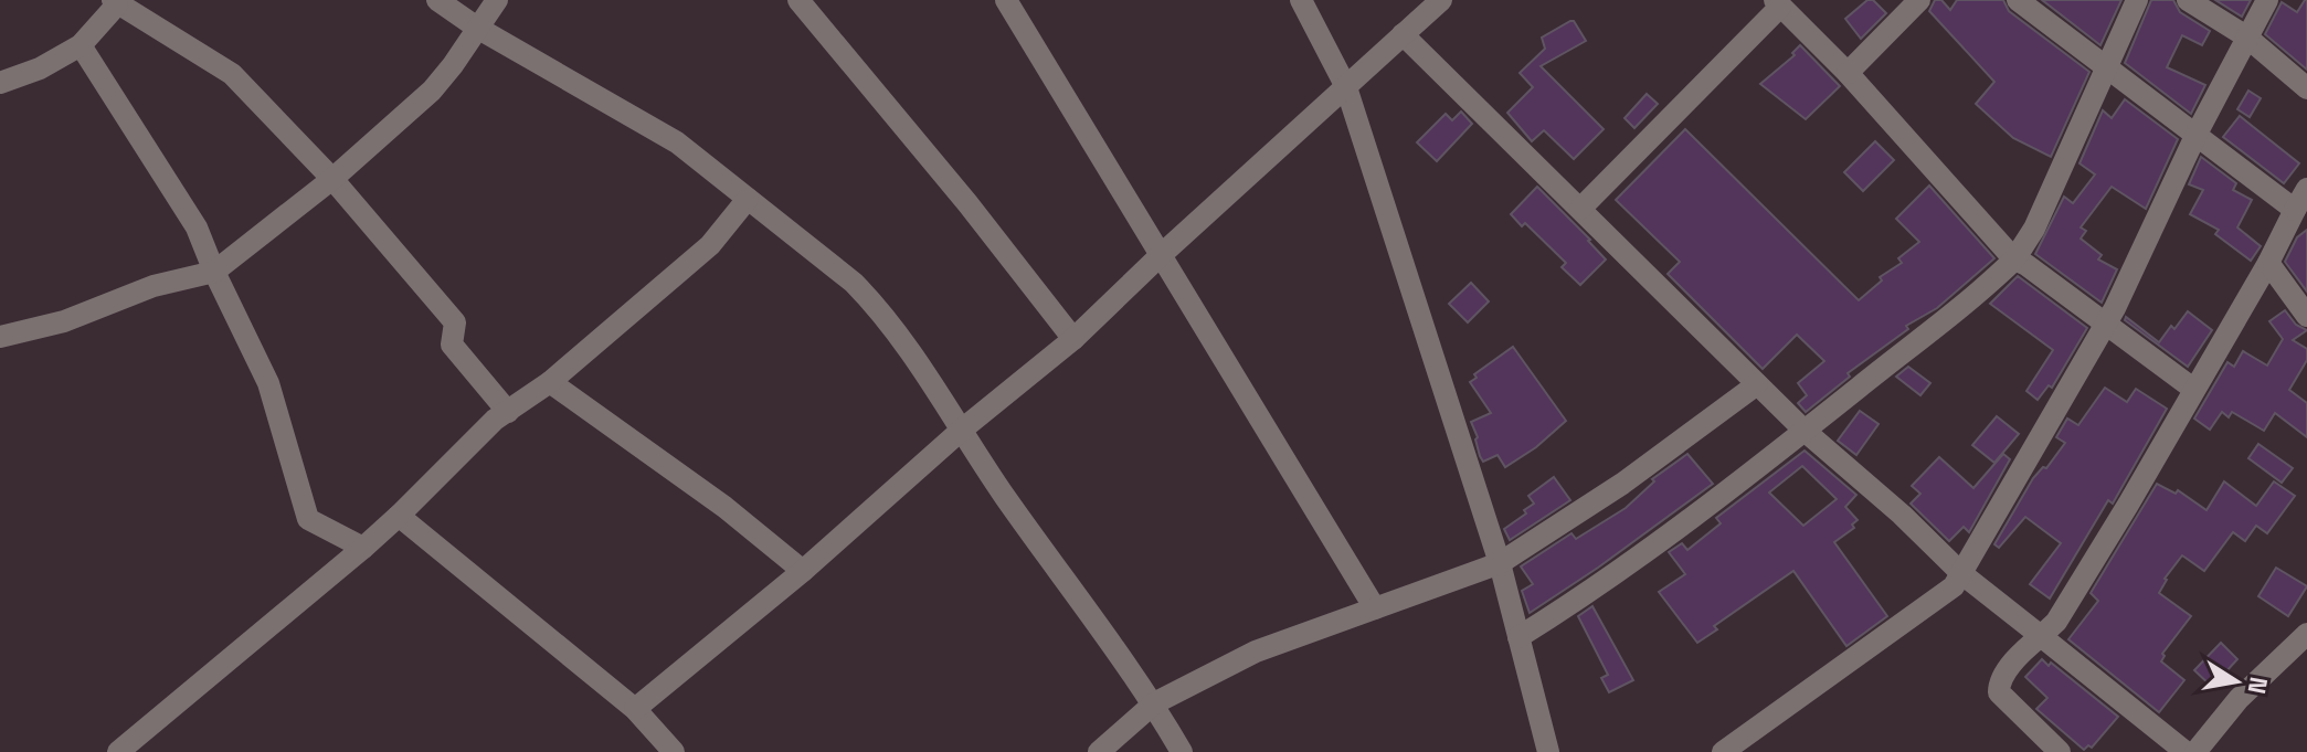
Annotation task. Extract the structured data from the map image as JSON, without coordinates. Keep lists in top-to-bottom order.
{
  "north": "right"
}
